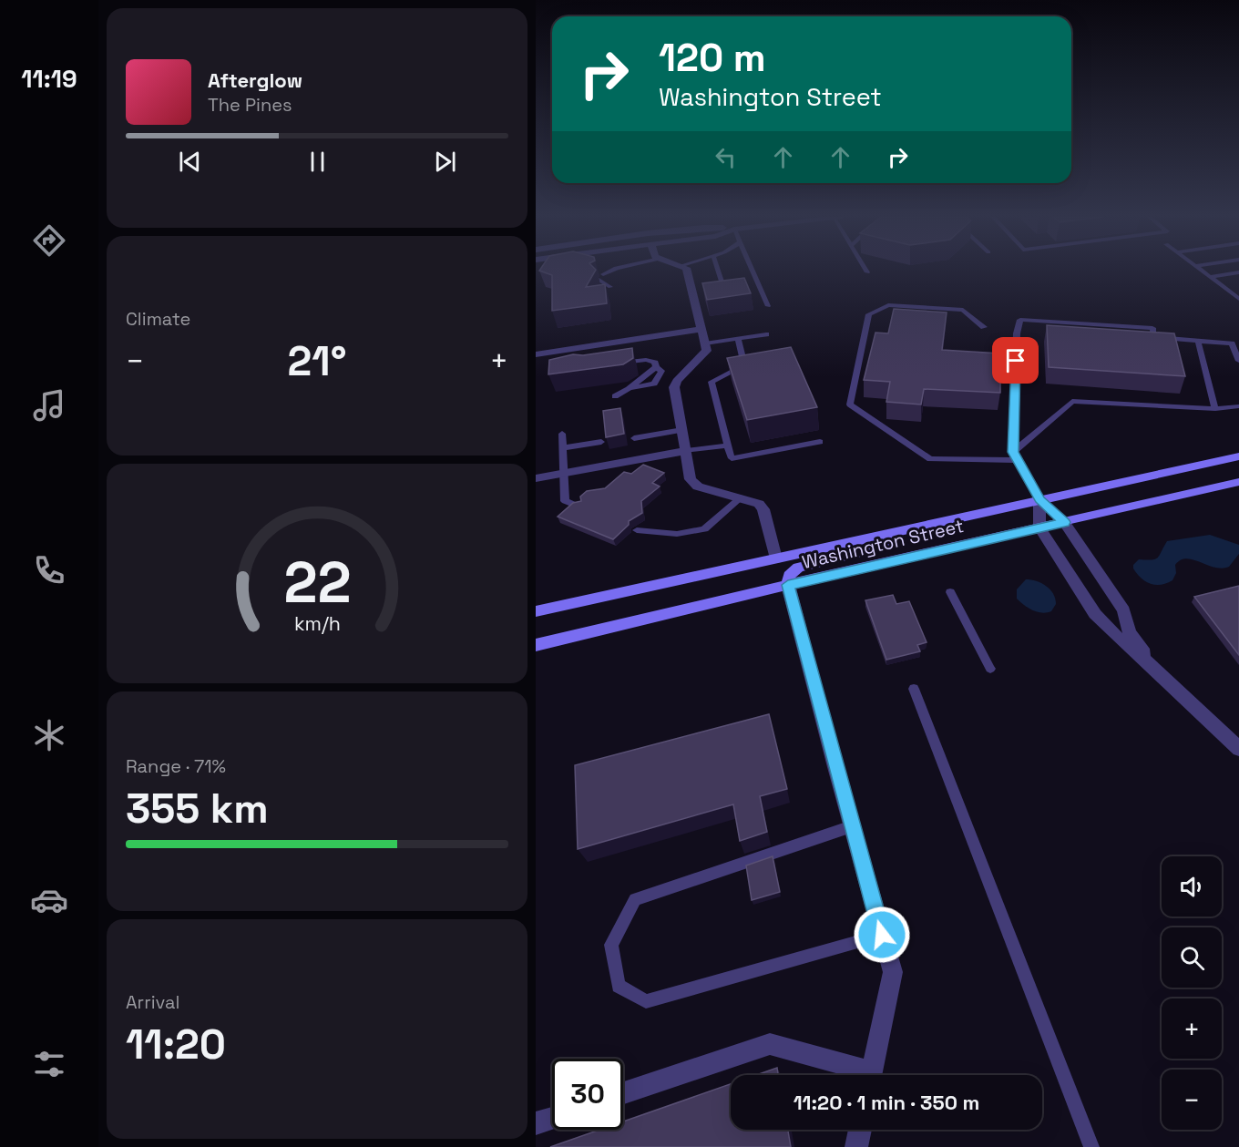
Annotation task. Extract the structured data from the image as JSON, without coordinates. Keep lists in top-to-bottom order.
{
  "streets": {
    "main road": ["Washington Street"]
  },
  "page": {
    "tabs": "11:19",
    "turn": ["120 m", "Washington Street"],
    "song": ["Afterglow", "The Pines"],
    "tile": [
      "Climate",
      ["Range · 71%", "355 km"],
      ["Arrival", "11:20"]
    ],
    "heat": ["−", "21°", "+"],
    "map_buttons": ["+", "−"],
    "limit": "30",
    "trip": "11:20 · 1 min · 350 m",
    "gauge": ["22", "km/h"]
  }
}
